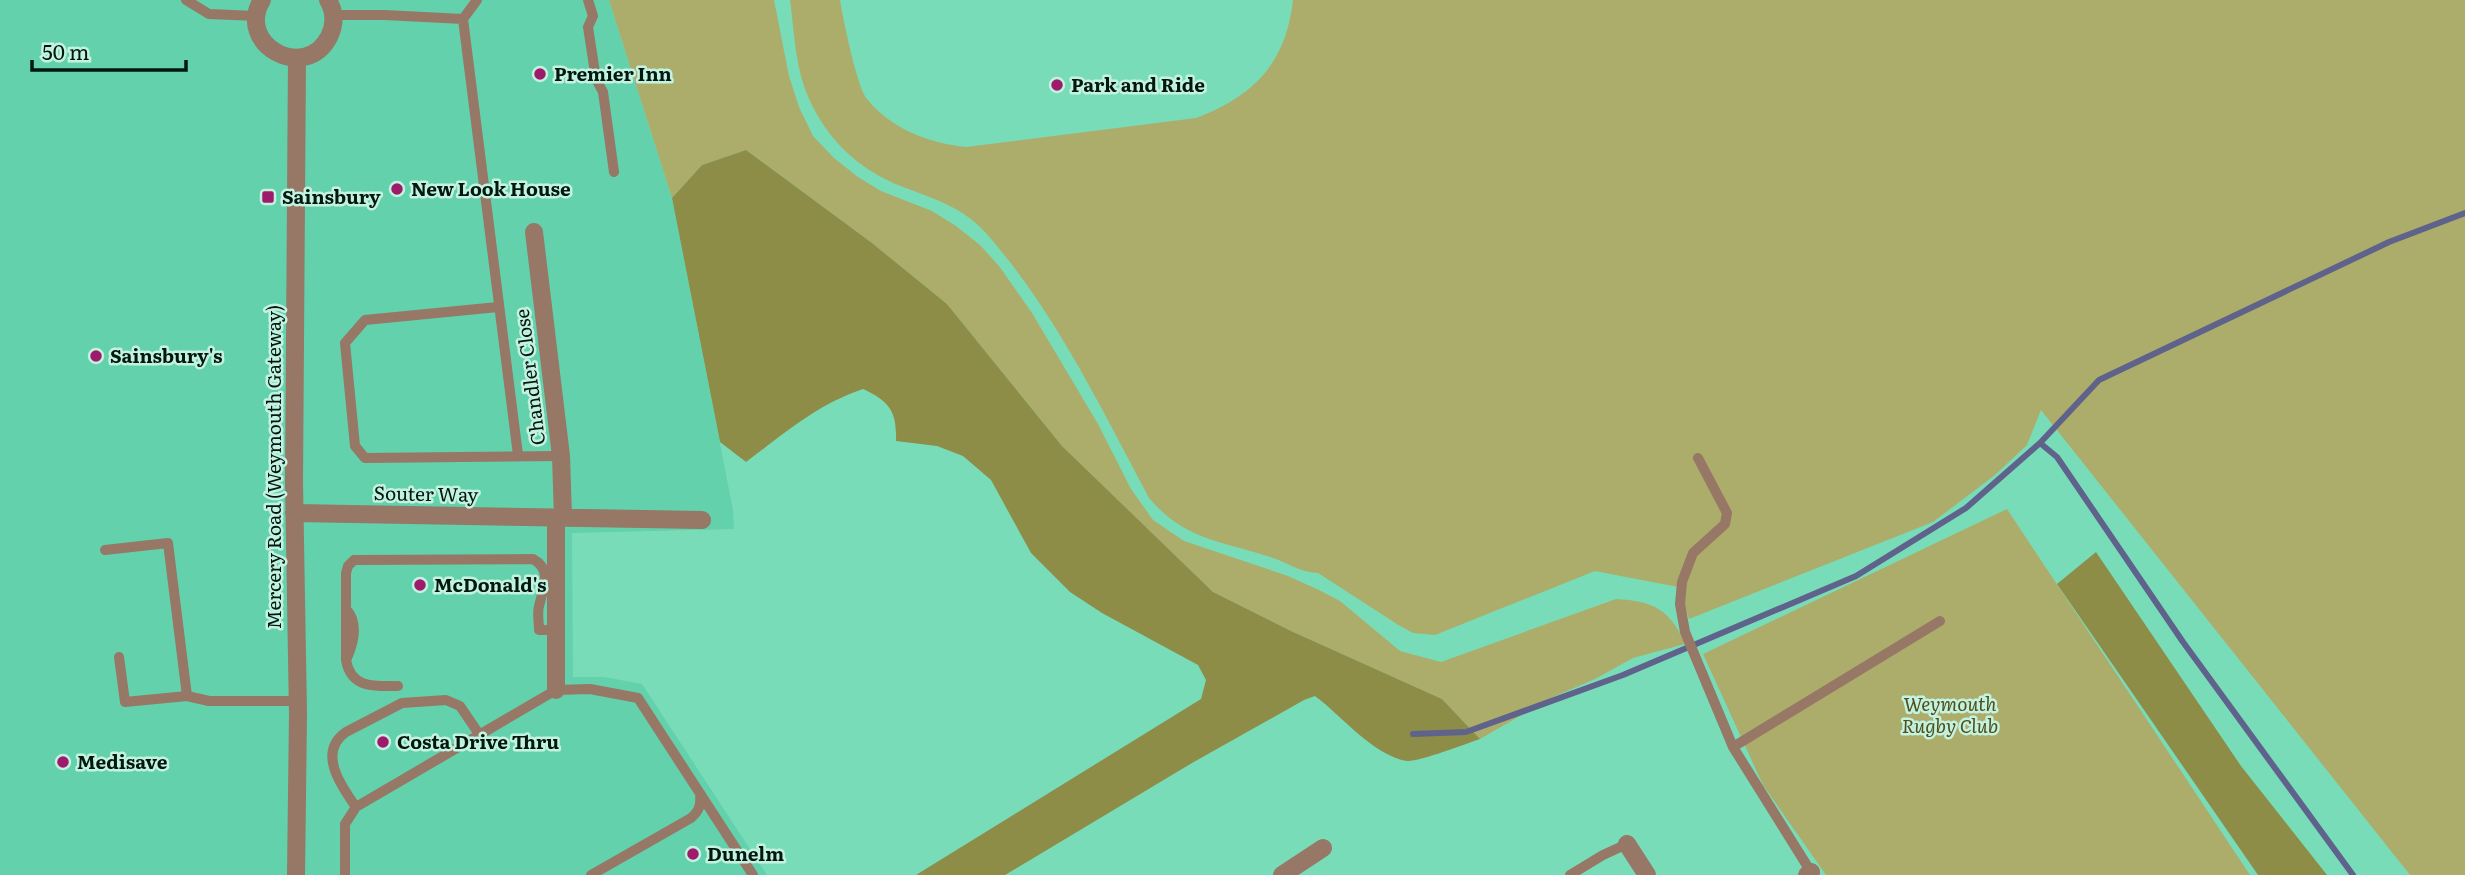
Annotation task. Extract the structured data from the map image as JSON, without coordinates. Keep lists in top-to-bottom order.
{
  "streets": {
    "street": ["Chandler Close", "Mercery Road (Weymouth Gateway)", "Souter Way"]
  },
  "crossings": [
    ["Chandler Close", "Souter Way"],
    ["Mercery Road (Weymouth Gateway)", "Souter Way"]
  ],
  "parks": ["Weymouth Rugby Club"],
  "places": {
    "other": [
      "Premier Inn",
      "Park and Ride",
      "New Look House",
      "Sainsbury's",
      "McDonald's",
      "Costa Drive Thru",
      "Medisave",
      "Dunelm"
    ],
    "transit": ["Sainsbury"]
  },
  "scale_bar": "50 m"
}
